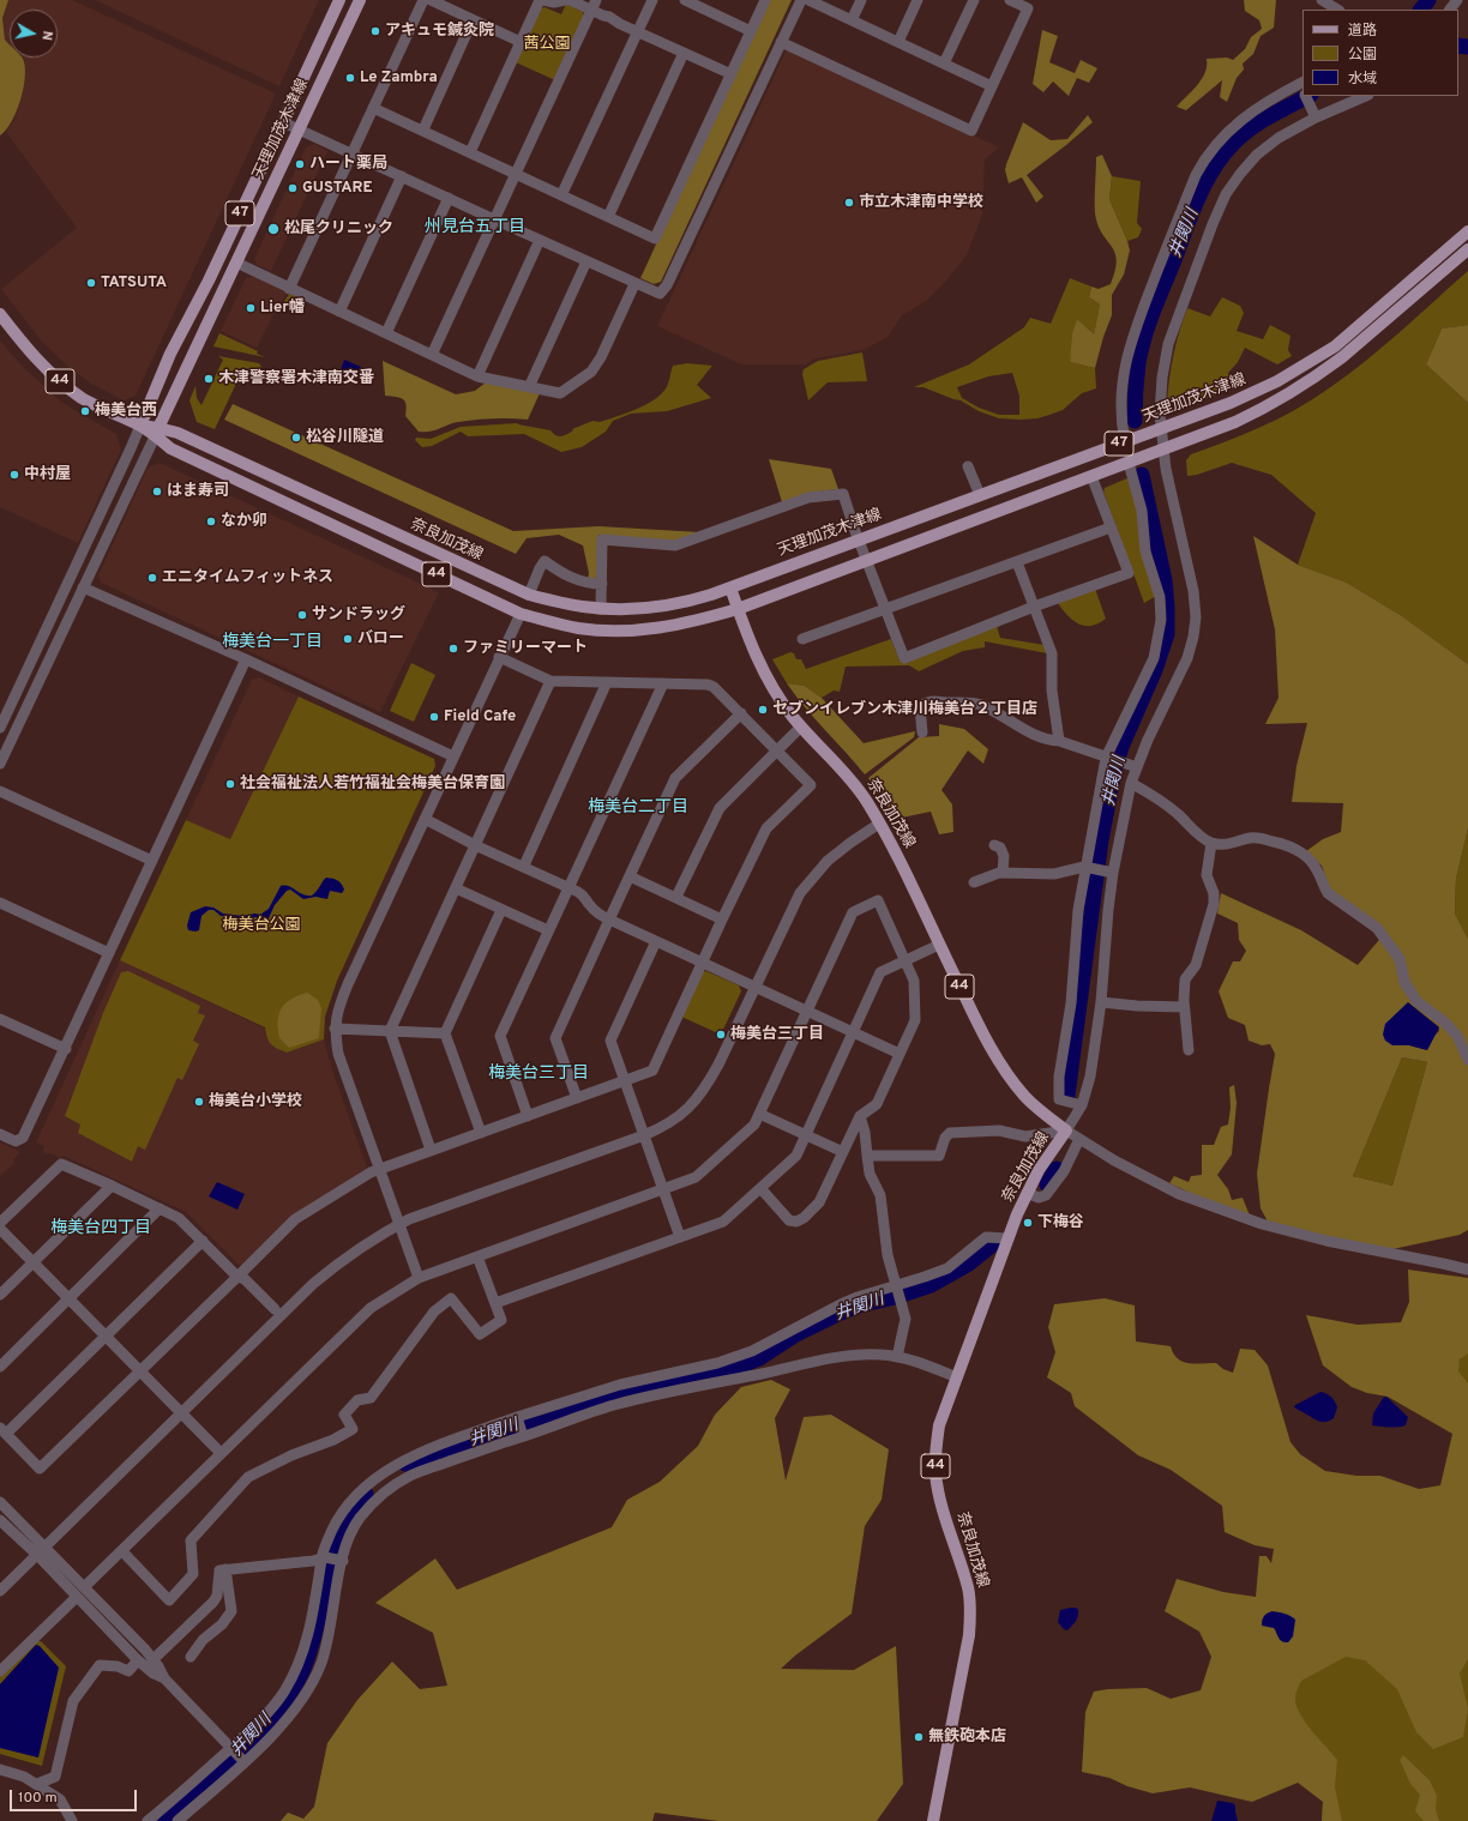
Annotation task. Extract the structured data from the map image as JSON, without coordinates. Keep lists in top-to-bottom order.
{
  "streets": {
    "main road": [
      "天理加茂木津線",
      "47",
      "44",
      "奈良加茂線"
    ]
  },
  "crossings": [
    ["天理加茂木津線", "44"],
    ["天理加茂木津線", "奈良加茂線"],
    ["47", "44"],
    ["47", "奈良加茂線"],
    ["44", "奈良加茂線"]
  ],
  "districts": [
    "州見台五丁目",
    "梅美台一丁目",
    "梅美台二丁目",
    "梅美台三丁目",
    "梅美台四丁目"
  ],
  "water": ["井関川"],
  "parks": ["茜公園", "梅美台公園"],
  "places": [
    "アキュモ鍼灸院",
    "Le Zambra",
    "ハート薬局",
    "GUSTARE",
    "市立木津南中学校",
    "松尾クリニック",
    "TATSUTA",
    "Lier幡",
    "木津警察署木津南交番",
    "梅美台西",
    "松谷川隧道",
    "中村屋",
    "はま寿司",
    "なか卯",
    "エニタイムフィットネス",
    "サンドラッグ",
    "バロー",
    "ファミリーマート",
    "セブンイレブン木津川梅美台２丁目店",
    "Field Cafe",
    "社会福祉法人若竹福祉会梅美台保育園",
    "梅美台三丁目",
    "梅美台小学校",
    "下梅谷",
    "無鉄砲本店"
  ],
  "legend": ["道路", "公園", "水域"],
  "scale_bar": "100 m",
  "north": "right"
}
